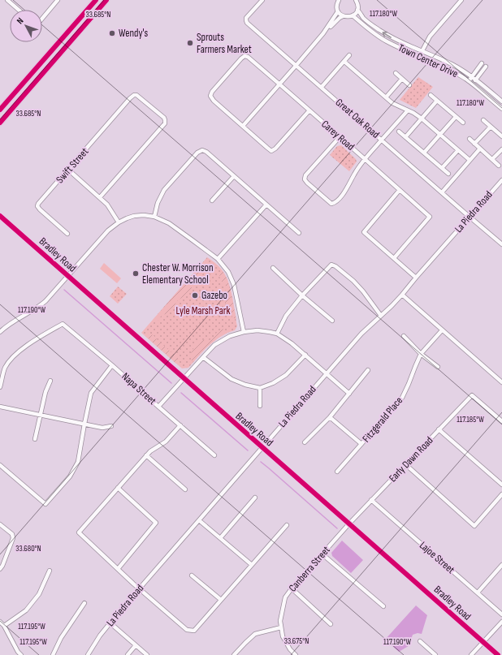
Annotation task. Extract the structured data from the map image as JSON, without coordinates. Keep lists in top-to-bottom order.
{
  "streets": {
    "street": [
      "Town Center Drive",
      "Great Oak Road",
      "Carey Road",
      "Swift Street",
      "La Piedra Road",
      "Bradley Road",
      "Napa Street",
      "Fitzgerald Place",
      "Early Dawn Road",
      "Lajoe Street",
      "Canberra Street"
    ]
  },
  "crossings": [
    ["Great Oak Road", "La Piedra Road"],
    ["La Piedra Road", "Bradley Road"],
    ["Bradley Road", "Early Dawn Road"],
    ["Bradley Road", "Canberra Street"],
    ["Early Dawn Road", "Lajoe Street"],
    ["Early Dawn Road", "Canberra Street"]
  ],
  "parks": ["Lyle Marsh Park"],
  "places": [
    "Wendy's",
    "Sprouts Farmers Market",
    "Chester W. Morrison Elementary School",
    "Gazebo"
  ],
  "north": "top left",
  "coordinates": [
    "117.180°W",
    "33.685°N",
    "117.190°W",
    "117.185°W",
    "33.680°N",
    "117.195°W",
    "33.675°N"
  ]
}
